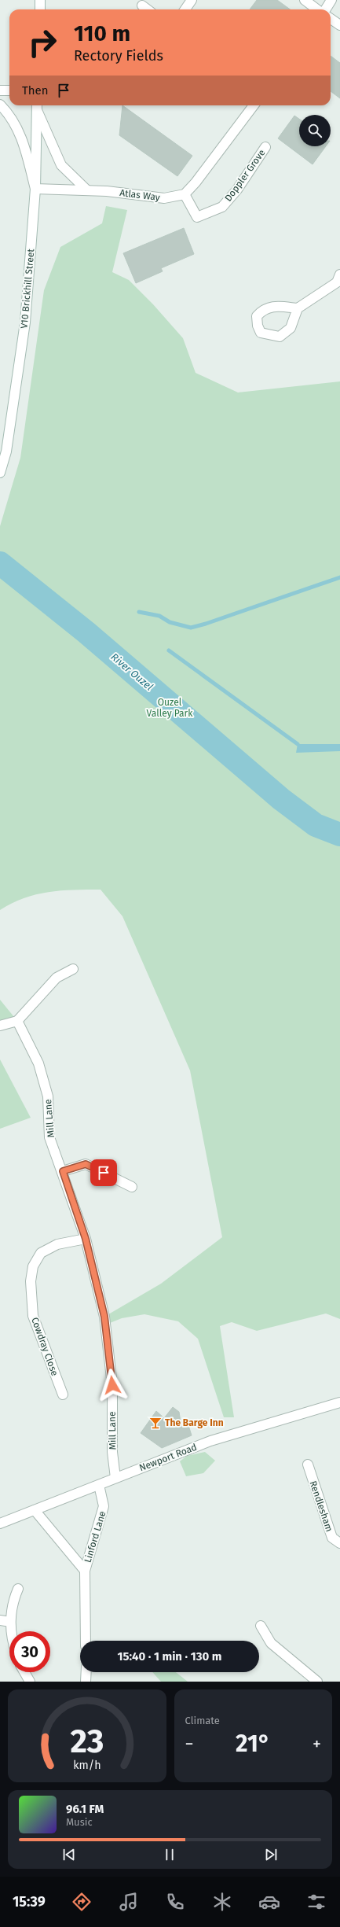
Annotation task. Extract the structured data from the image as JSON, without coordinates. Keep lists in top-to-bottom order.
{
  "streets": {
    "street": [
      "Doppler Grove",
      "Atlas Way",
      "V10 Brickhill Street",
      "Mill Lane",
      "Cowdray Close",
      "Newport Road",
      "Rendlesham",
      "Linford Lane"
    ]
  },
  "crossings": [
    ["Doppler Grove", "Atlas Way"],
    ["Atlas Way", "V10 Brickhill Street"],
    ["Mill Lane", "Cowdray Close"],
    ["Mill Lane", "Newport Road"],
    ["Newport Road", "Linford Lane"]
  ],
  "water": ["River Ouzel"],
  "parks": ["Ouzel Valley Park"],
  "places": {
    "bar": ["The Barge Inn"]
  },
  "page": {
    "turn": ["110 m", "Rectory Fields"],
    "then": "Then",
    "limit": "30",
    "trip": "15:40 · 1 min · 130 m",
    "tile": "Climate",
    "heat": ["−", "21°", "+"],
    "song": ["96.1 FM", "Music"],
    "tabs": "15:39",
    "gauge": ["23", "km/h"]
  }
}
